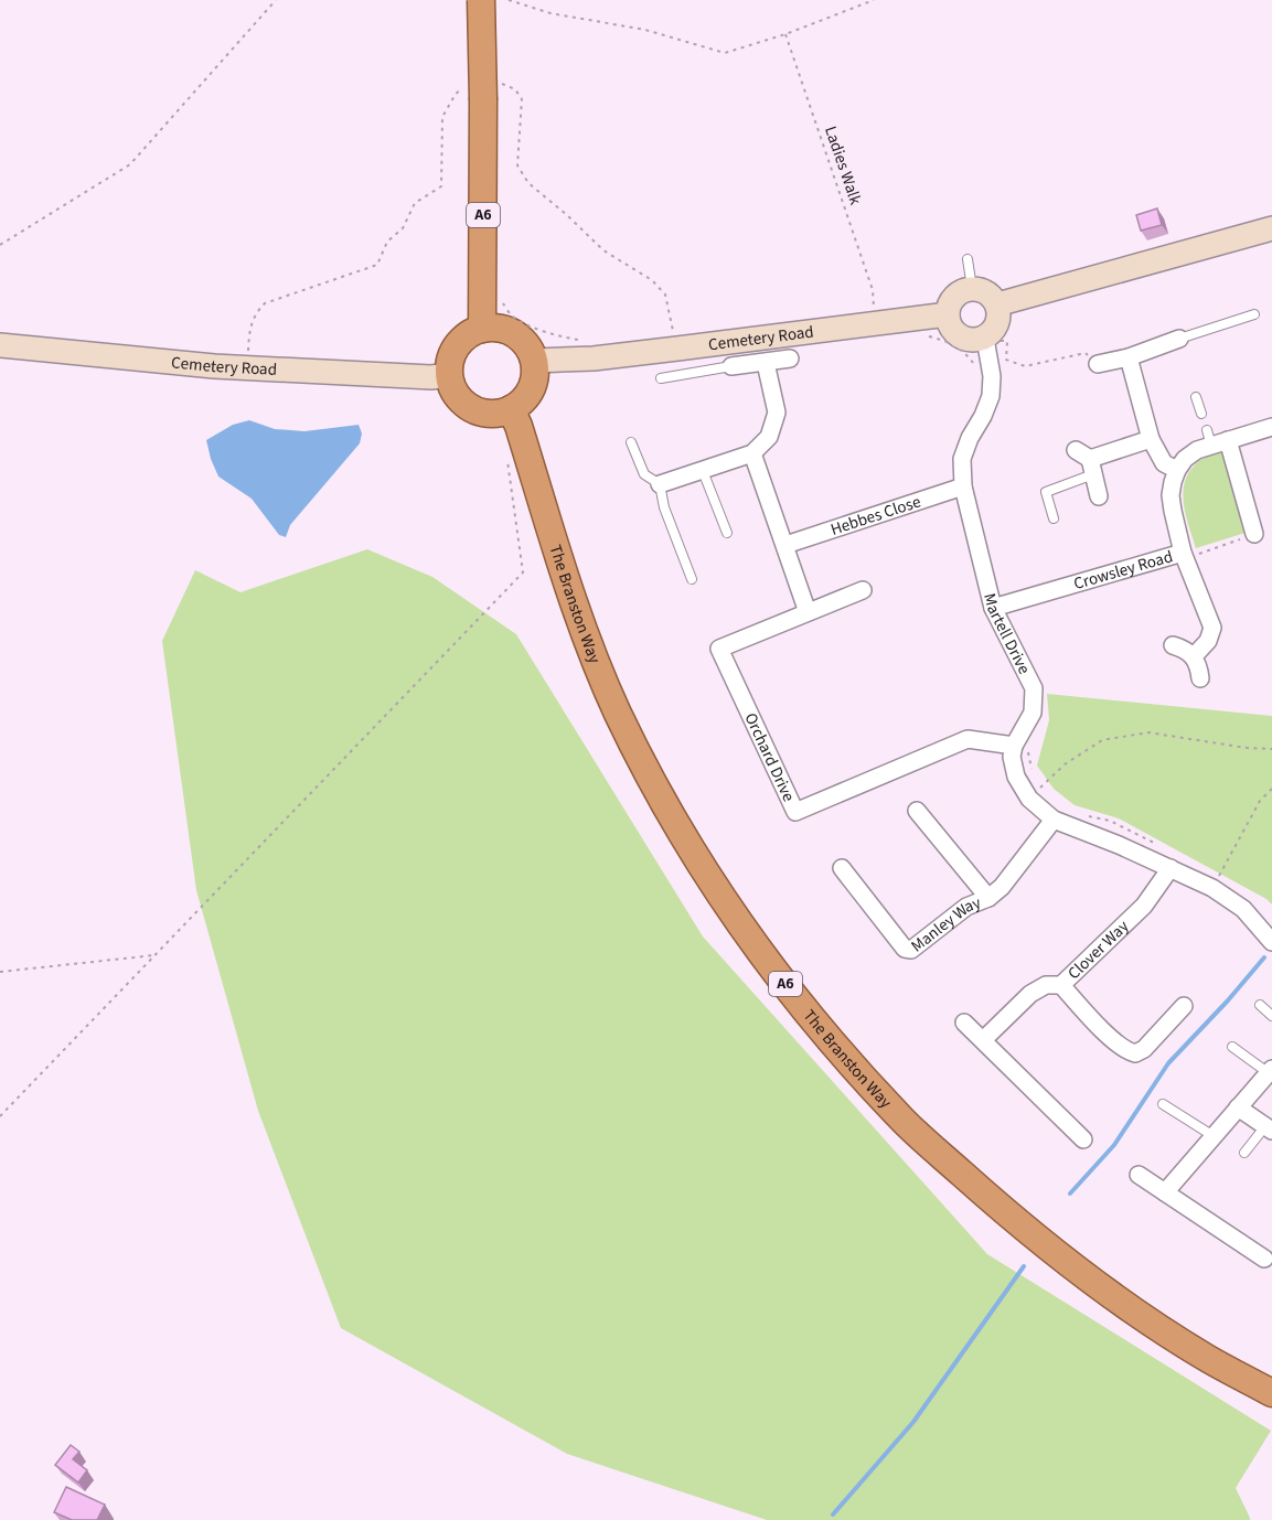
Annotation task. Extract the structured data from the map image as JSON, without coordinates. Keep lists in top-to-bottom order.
{
  "streets": {
    "highway": ["A6", "The Branston Way"],
    "main road": ["Cemetery Road"],
    "street": [
      "Hebbes Close",
      "Crowsley Road",
      "Martell Drive",
      "Orchard Drive",
      "Manley Way",
      "Clover Way"
    ],
    "path": ["Ladies Walk"]
  },
  "crossings": [
    ["A6", "Cemetery Road"],
    ["A6", "The Branston Way"],
    ["Cemetery Road", "The Branston Way"],
    ["Cemetery Road", "Martell Drive"],
    ["Hebbes Close", "Martell Drive"],
    ["Crowsley Road", "Martell Drive"],
    ["Martell Drive", "Orchard Drive"]
  ]
}
